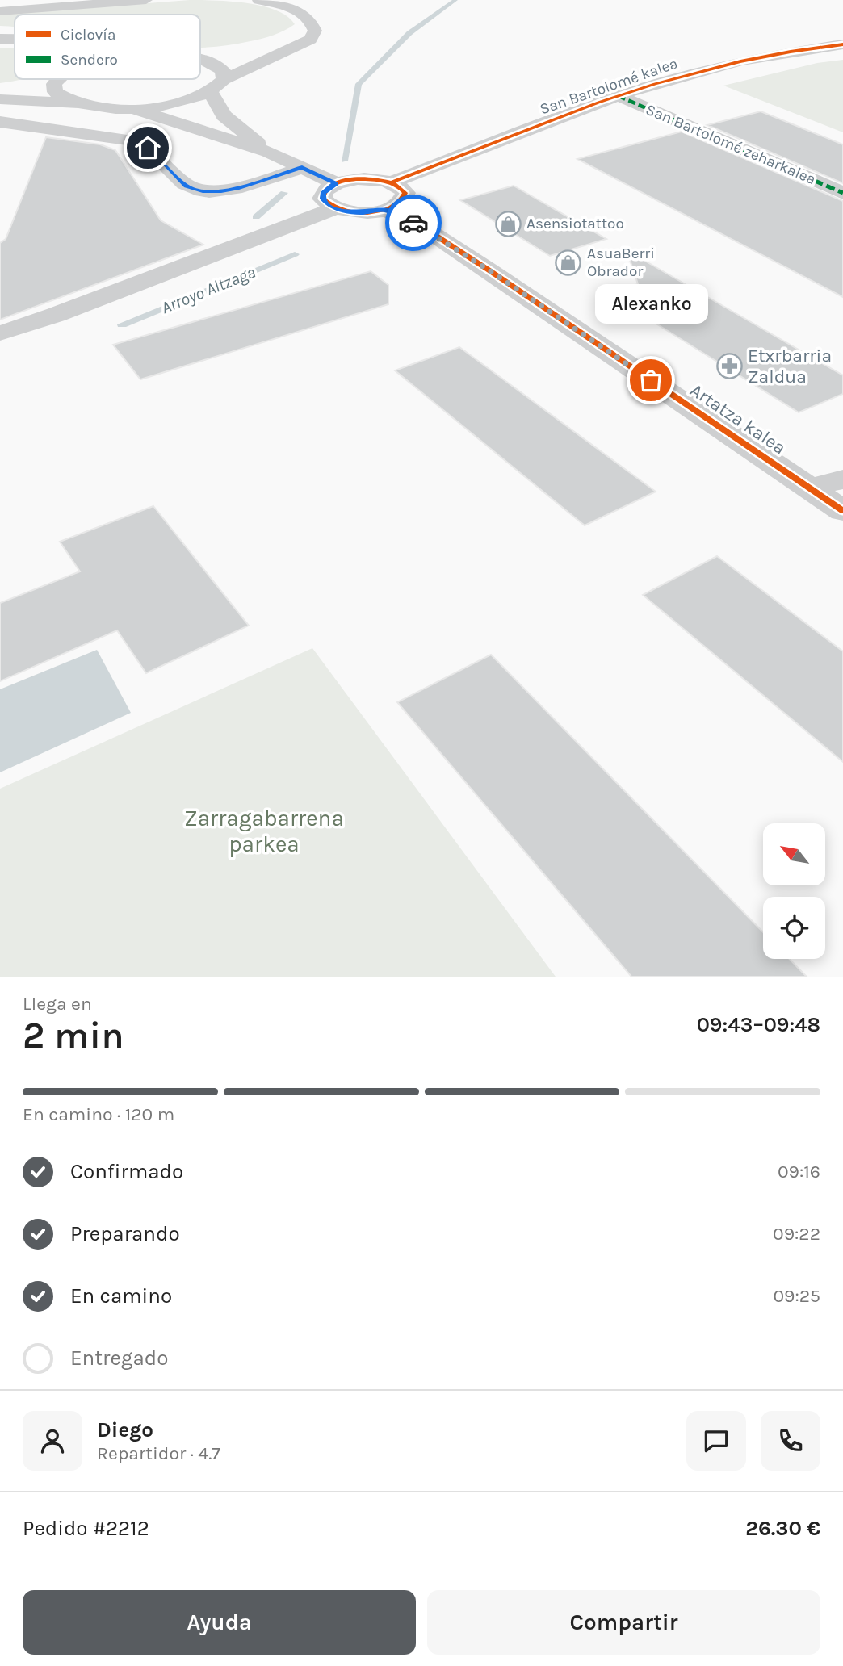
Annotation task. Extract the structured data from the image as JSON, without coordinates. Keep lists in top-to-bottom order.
{
  "streets": {
    "street": ["San Bartolomé kalea", "San Bartolomé zeharkalea", "Artatza kalea"]
  },
  "crossings": [
    ["San Bartolomé kalea", "San Bartolomé zeharkalea"]
  ],
  "water": ["Arroyo Altzaga"],
  "parks": ["Zarragabarrena parkea"],
  "places": {
    "shop": ["Asensiotattoo", "AsuaBerri Obrador"],
    "pharmacy": ["Etxrbarria Zaldua"],
    "other": ["Alexanko"]
  },
  "legend": ["Ciclovía", "Sendero"],
  "north": "top left",
  "page": {
    "bubble": "Alexanko",
    "heading": ["2 min", "Llega en", "09:43–09:48"],
    "panel": [
      "Diego",
      "Repartidor · 4.7",
      "Pedido #2212",
      "26.30 €"
    ],
    "bar": "En camino · 120 m",
    "list": [
      ["Confirmado", "09:16"],
      ["Preparando", "09:22"],
      ["En camino", "09:25"],
      "Entregado"
    ],
    "buttons": ["Ayuda", "Compartir"]
  }
}
